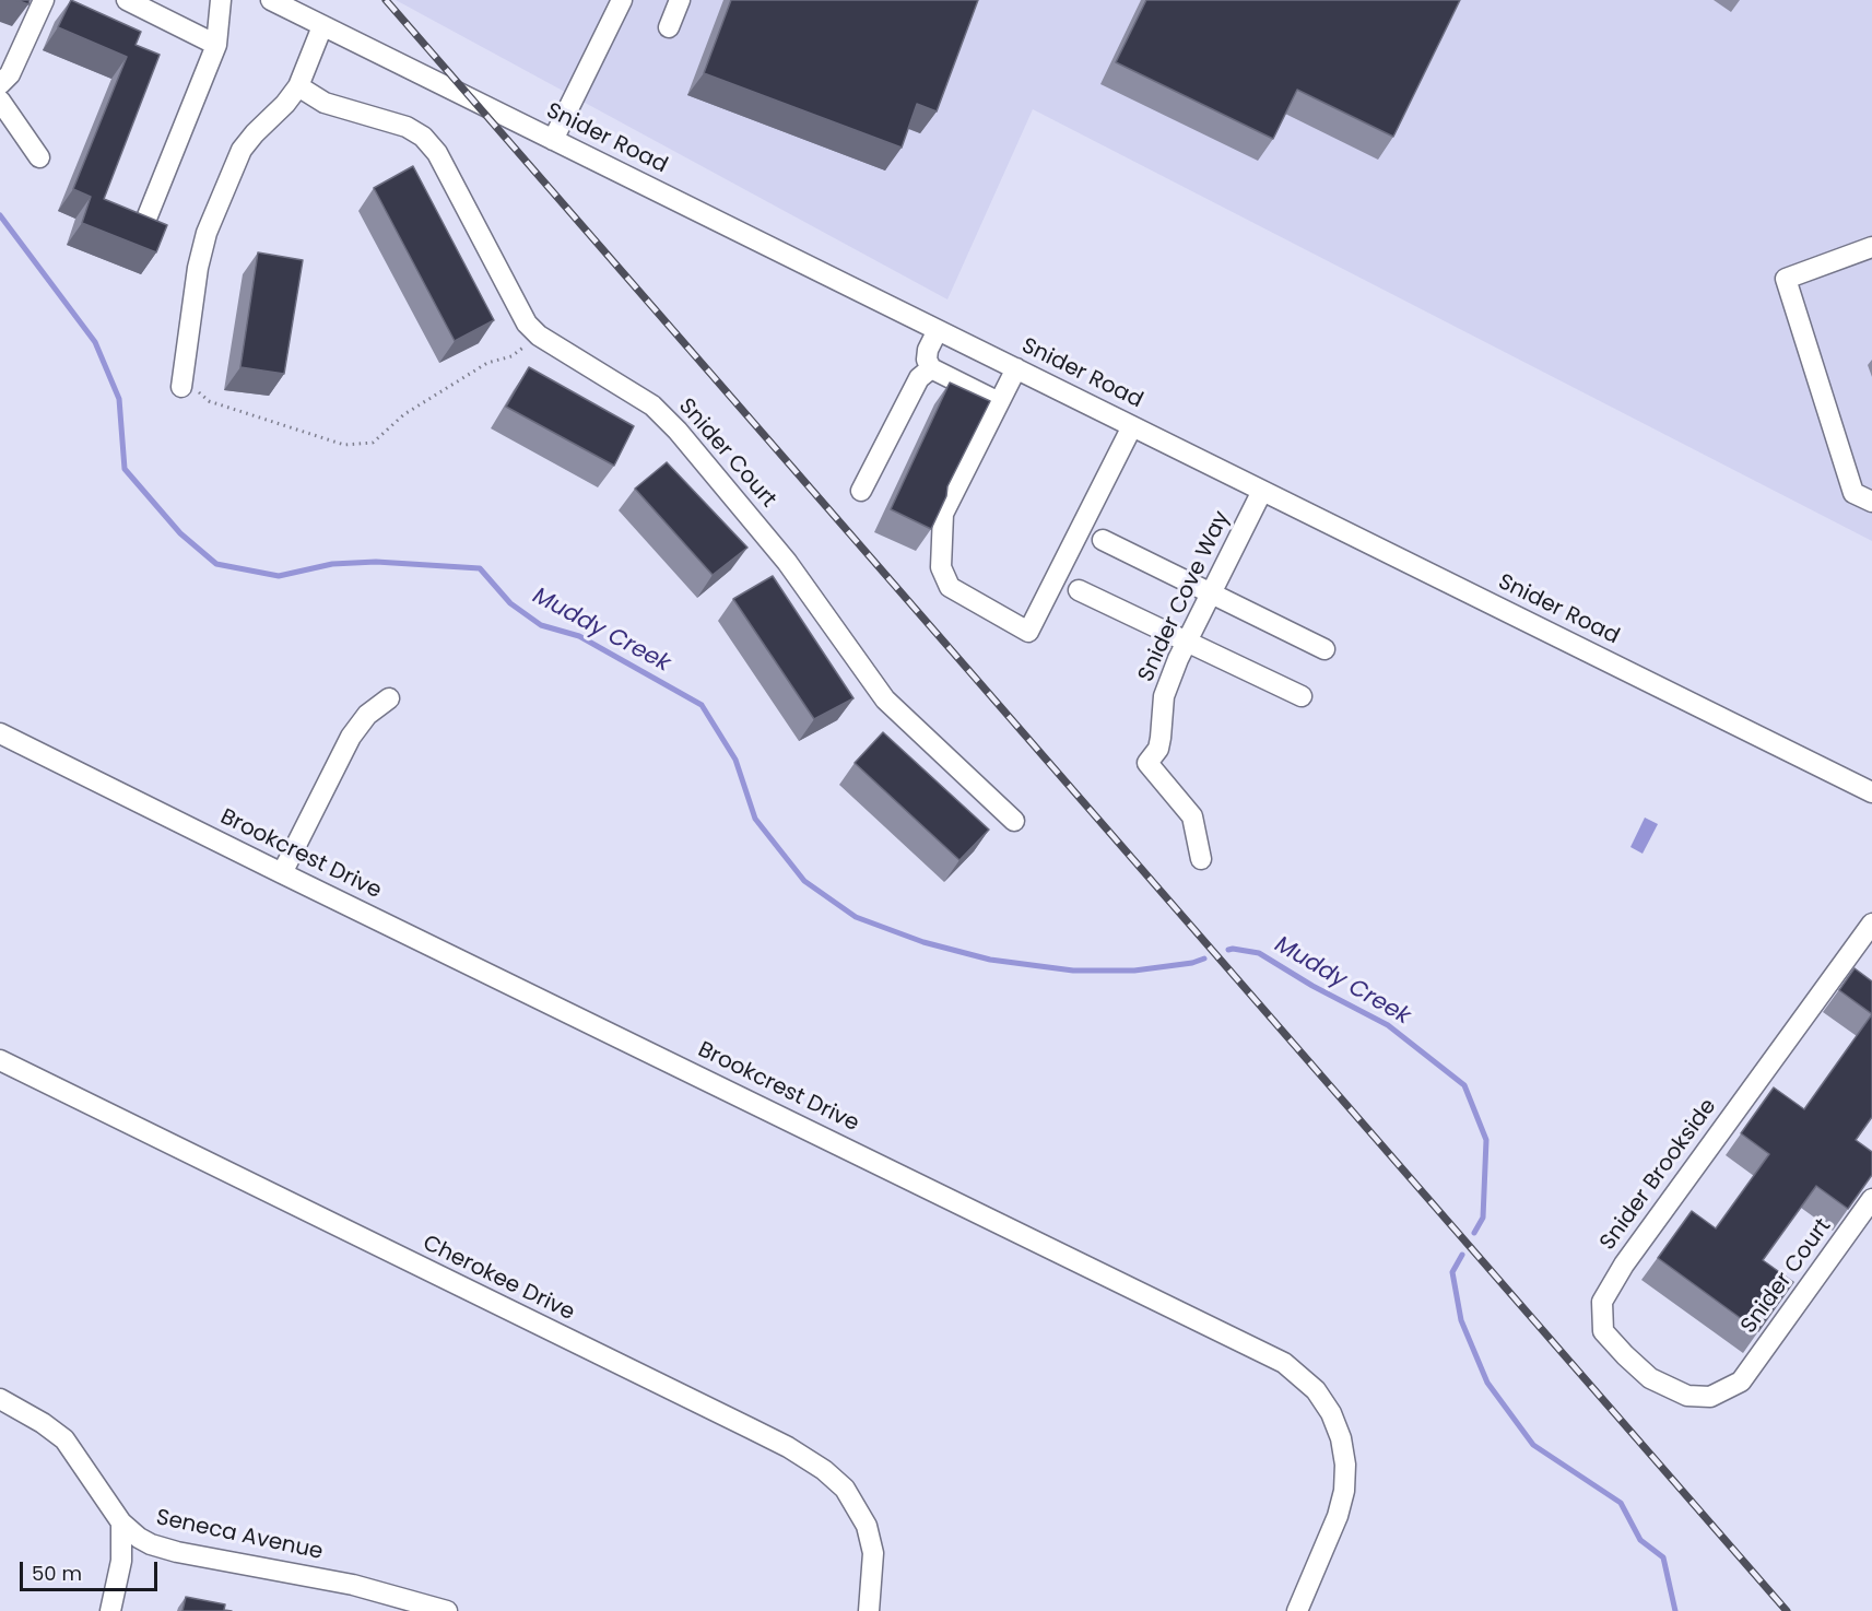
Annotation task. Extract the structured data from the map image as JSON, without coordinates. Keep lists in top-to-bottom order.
{
  "streets": {
    "street": [
      "Snider Road",
      "Snider Court",
      "Snider Cove Way",
      "Brookcrest Drive",
      "Snider Brookside",
      "Cherokee Drive",
      "Seneca Avenue"
    ]
  },
  "crossings": [
    ["Snider Road", "Snider Cove Way"],
    ["Snider Court", "Snider Brookside"]
  ],
  "water": ["Muddy Creek"],
  "scale_bar": "50 m"
}
